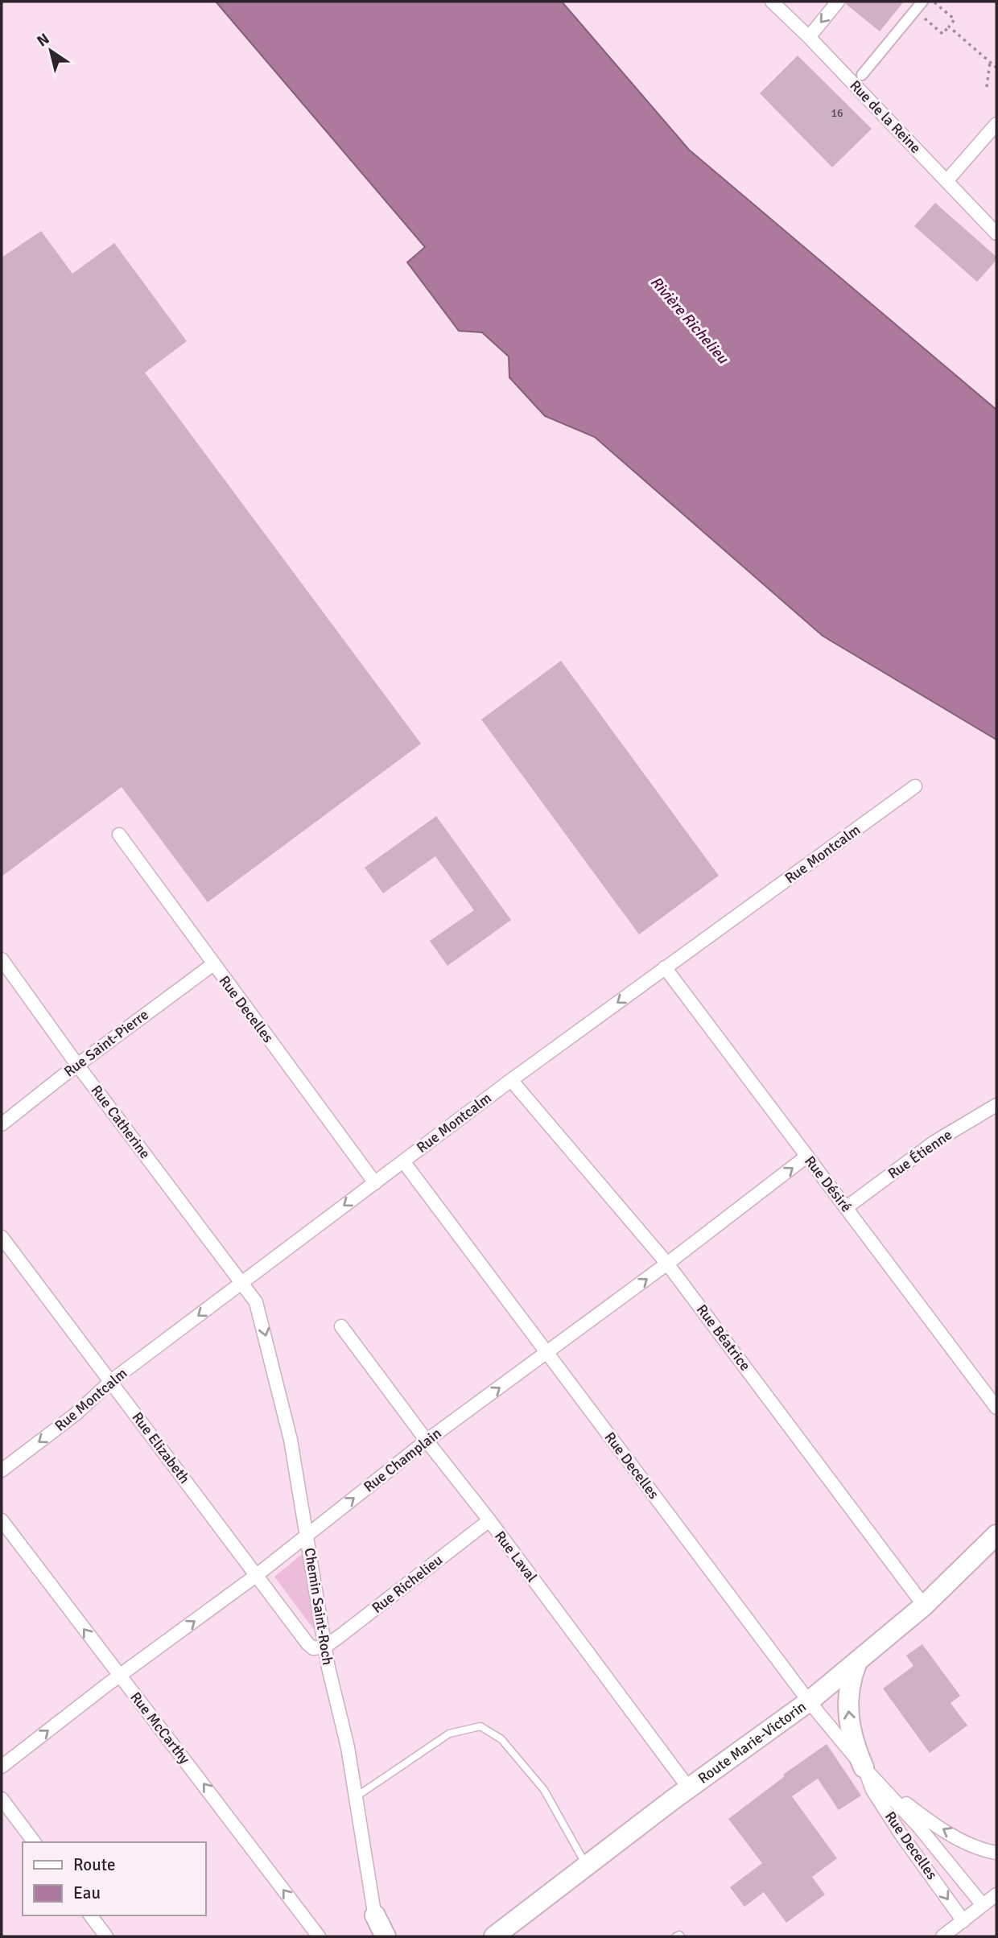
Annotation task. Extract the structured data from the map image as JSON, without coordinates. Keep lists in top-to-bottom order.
{
  "streets": {
    "main road": ["Route Marie-Victorin"],
    "street": [
      "Rue de la Reine",
      "Rue Montcalm",
      "Rue Decelles",
      "Rue Saint-Pierre",
      "Rue Catherine",
      "Rue Étienne",
      "Rue Désiré",
      "Rue Béatrice",
      "Rue Elizabeth",
      "Rue Champlain",
      "Rue Laval",
      "Rue Richelieu",
      "Chemin Saint-Roch",
      "Rue McCarthy"
    ]
  },
  "crossings": [
    ["Rue Montcalm", "Rue Decelles"],
    ["Rue Montcalm", "Rue Catherine"],
    ["Rue Montcalm", "Rue Désiré"],
    ["Rue Montcalm", "Rue Béatrice"],
    ["Rue Montcalm", "Rue Elizabeth"],
    ["Rue Montcalm", "Chemin Saint-Roch"],
    ["Rue Decelles", "Rue Saint-Pierre"],
    ["Rue Decelles", "Rue Champlain"],
    ["Rue Decelles", "Route Marie-Victorin"],
    ["Rue Saint-Pierre", "Rue Catherine"],
    ["Rue Catherine", "Chemin Saint-Roch"],
    ["Rue Étienne", "Rue Désiré"],
    ["Rue Désiré", "Rue Champlain"],
    ["Rue Béatrice", "Rue Champlain"],
    ["Rue Béatrice", "Route Marie-Victorin"],
    ["Rue Elizabeth", "Rue Champlain"],
    ["Rue Elizabeth", "Rue Richelieu"],
    ["Rue Elizabeth", "Chemin Saint-Roch"],
    ["Rue Champlain", "Rue Laval"],
    ["Rue Champlain", "Chemin Saint-Roch"],
    ["Rue Champlain", "Rue McCarthy"],
    ["Rue Laval", "Rue Richelieu"],
    ["Rue Laval", "Route Marie-Victorin"],
    ["Rue Richelieu", "Chemin Saint-Roch"]
  ],
  "one_way": [
    "Rue Montcalm",
    "Rue Champlain",
    "Chemin Saint-Roch",
    "Rue McCarthy"
  ],
  "water": ["Rivière Richelieu"],
  "house_numbers": ["16"],
  "legend": ["Route", "Eau"],
  "north": "top left"
}
